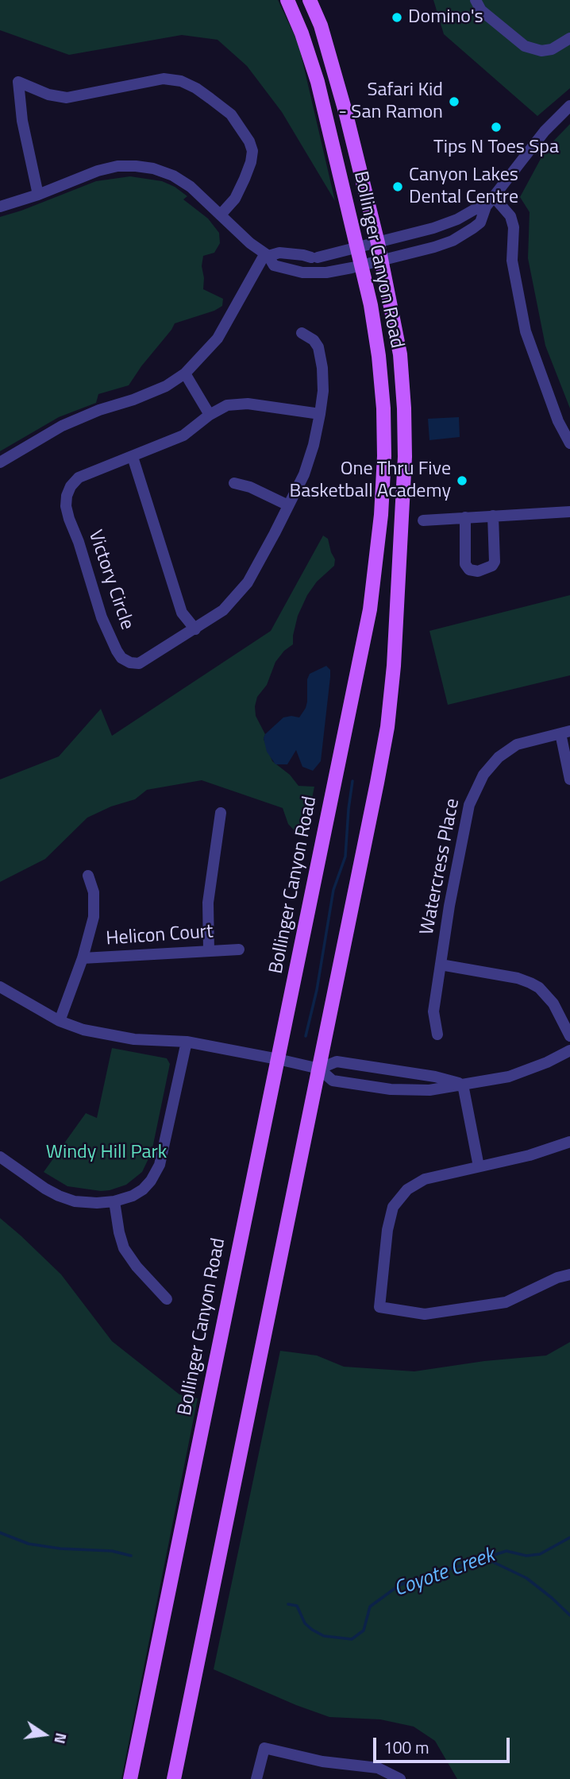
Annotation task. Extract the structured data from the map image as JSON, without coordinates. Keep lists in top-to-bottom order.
{
  "streets": {
    "main road": ["Bollinger Canyon Road"],
    "street": ["Victory Circle", "Watercress Place", "Helicon Court"]
  },
  "water": ["Coyote Creek"],
  "parks": ["Windy Hill Park"],
  "places": [
    "Domino's",
    "Safari Kid - San Ramon",
    "Tips N Toes Spa",
    "Canyon Lakes Dental Centre",
    "One Thru Five Basketball Academy"
  ],
  "scale_bar": "100 m",
  "north": "right"
}
